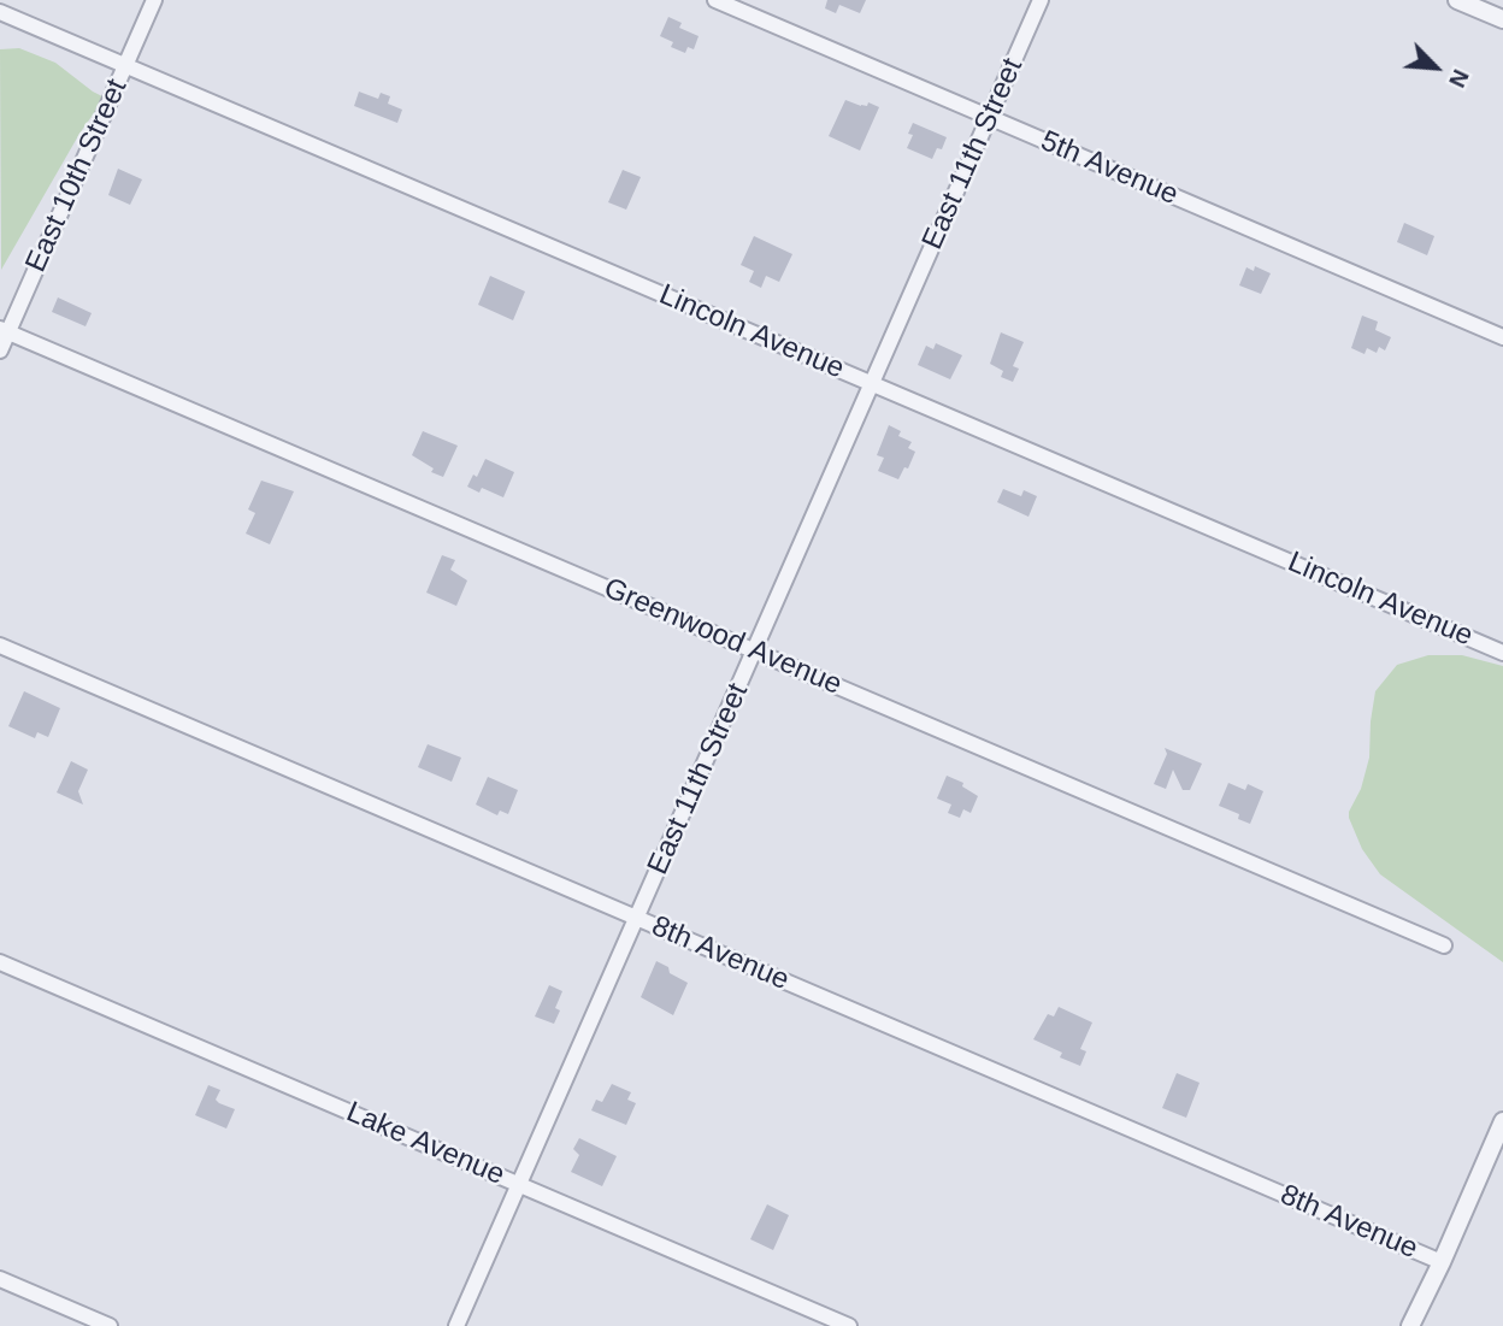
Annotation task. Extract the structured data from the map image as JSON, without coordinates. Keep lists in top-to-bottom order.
{
  "streets": {
    "street": [
      "East 11th Street",
      "5th Avenue",
      "East 10th Street",
      "Lincoln Avenue",
      "Greenwood Avenue",
      "8th Avenue",
      "Lake Avenue"
    ]
  },
  "crossings": [
    ["East 11th Street", "5th Avenue"],
    ["East 11th Street", "Lincoln Avenue"],
    ["East 11th Street", "Greenwood Avenue"],
    ["East 11th Street", "8th Avenue"],
    ["East 11th Street", "Lake Avenue"],
    ["East 10th Street", "Lincoln Avenue"],
    ["East 10th Street", "Greenwood Avenue"]
  ],
  "north": "bottom right"
}
